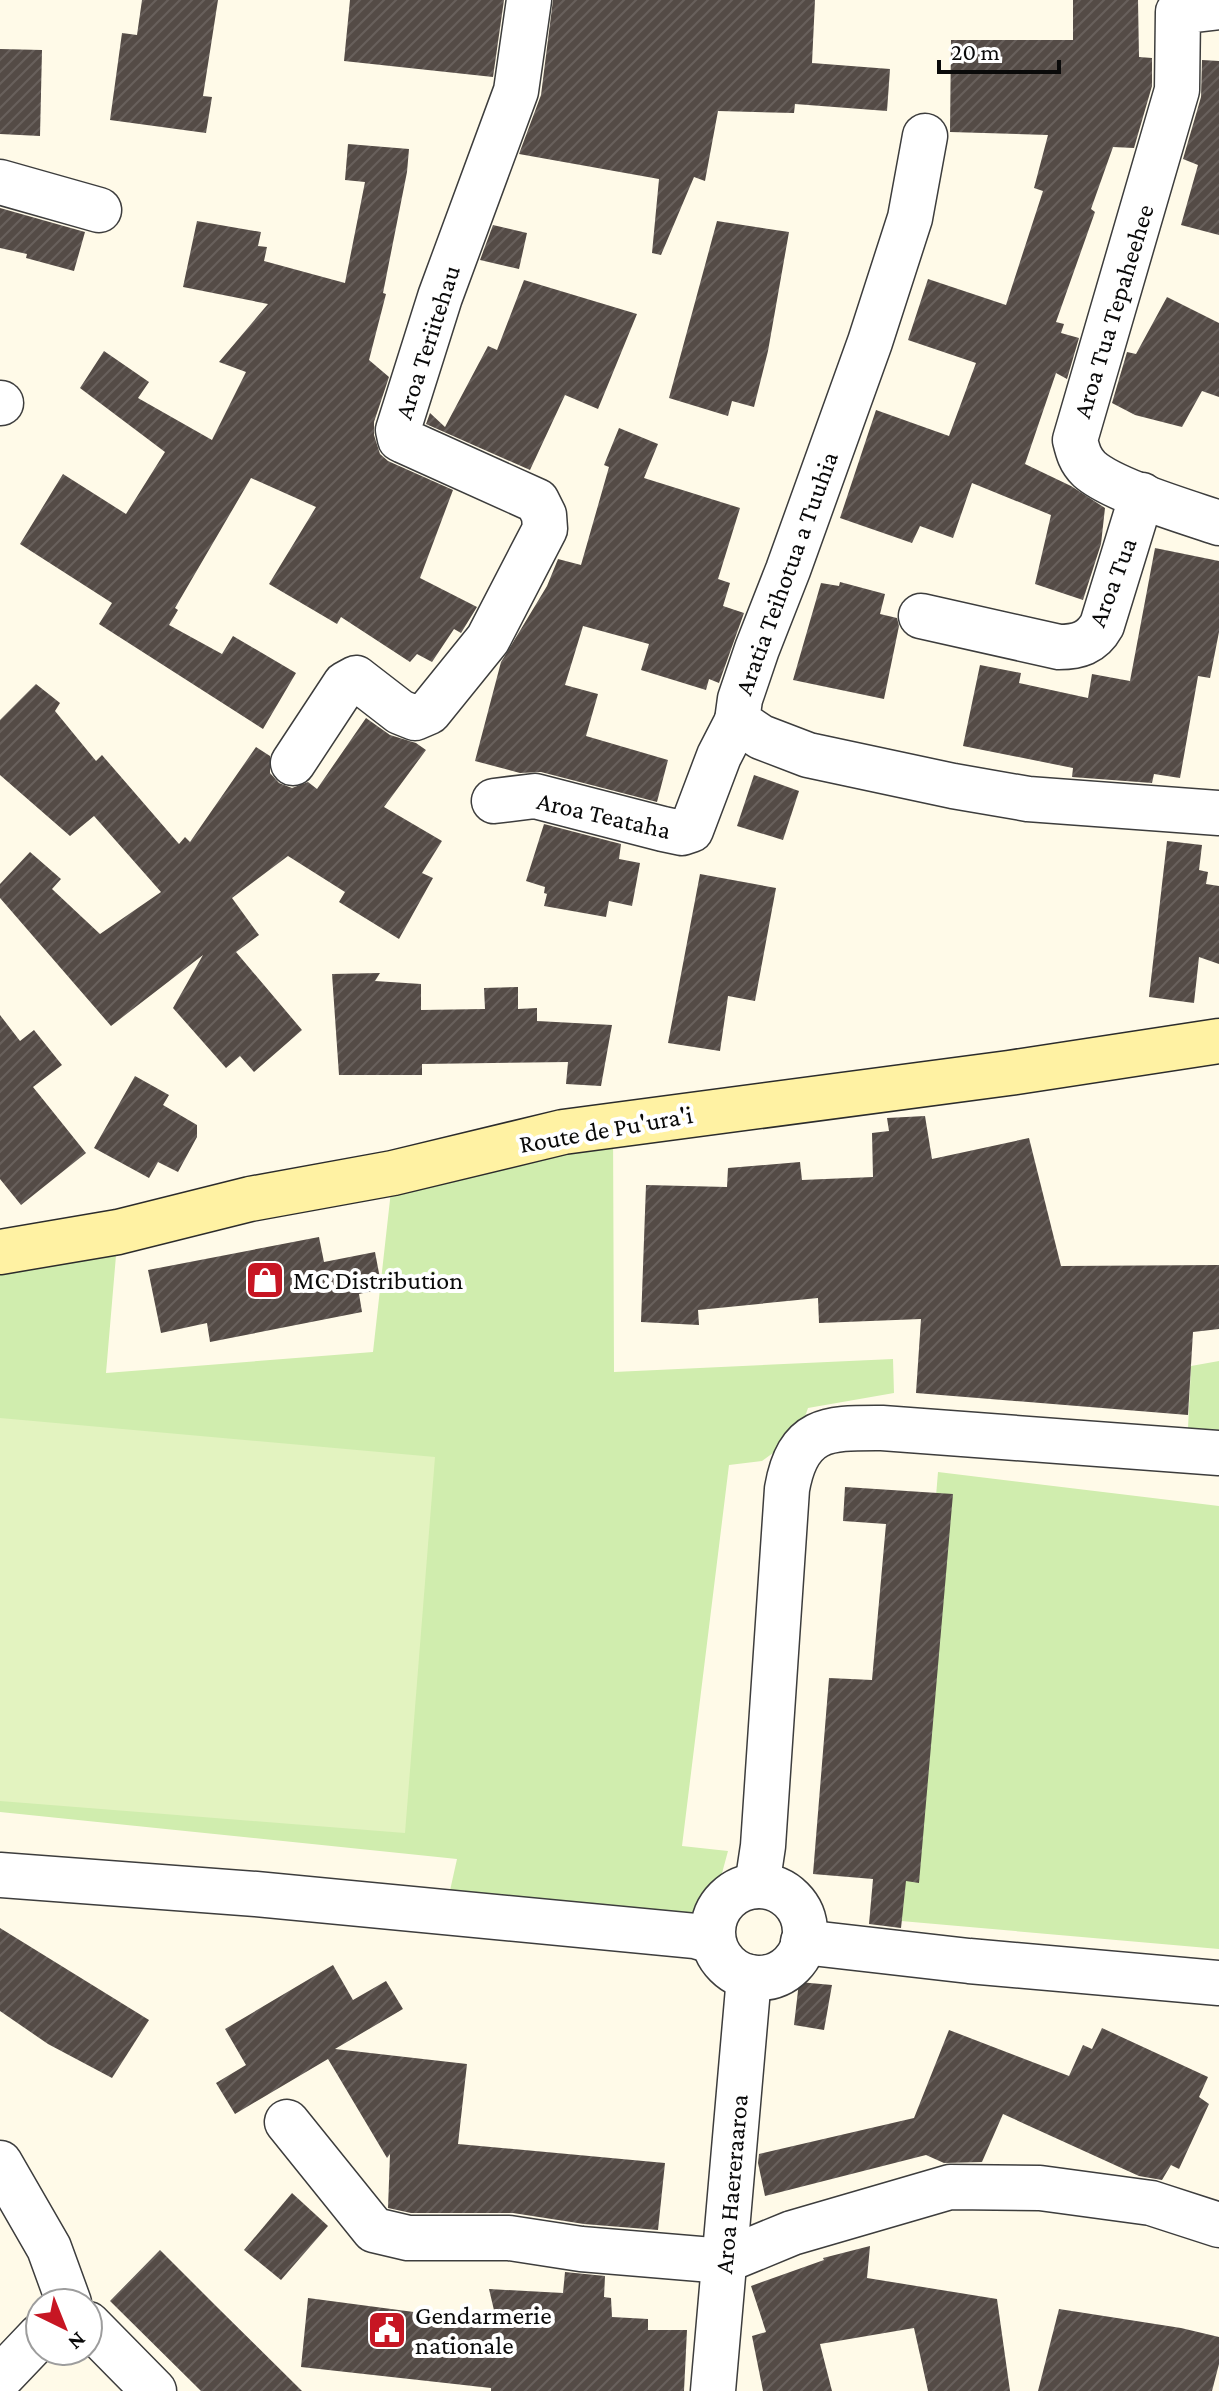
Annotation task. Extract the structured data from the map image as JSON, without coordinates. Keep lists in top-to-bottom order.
{
  "streets": {
    "main road": ["Route de Pu'ura'i"],
    "street": [
      "Aroa Tua Tepaheehee",
      "Aroa Teriitehau",
      "Aratia Teihotua a Tuuhia",
      "Aroa Tua",
      "Aroa Teataha",
      "Aroa Haereraaroa"
    ]
  },
  "crossings": [
    ["Aroa Tua Tepaheehee", "Aroa Tua"],
    ["Aratia Teihotua a Tuuhia", "Aroa Teataha"]
  ],
  "places": {
    "shop": ["MC Distribution"],
    "public building": ["Gendarmerie nationale"]
  },
  "scale_bar": "20 m",
  "north": "bottom right"
}
